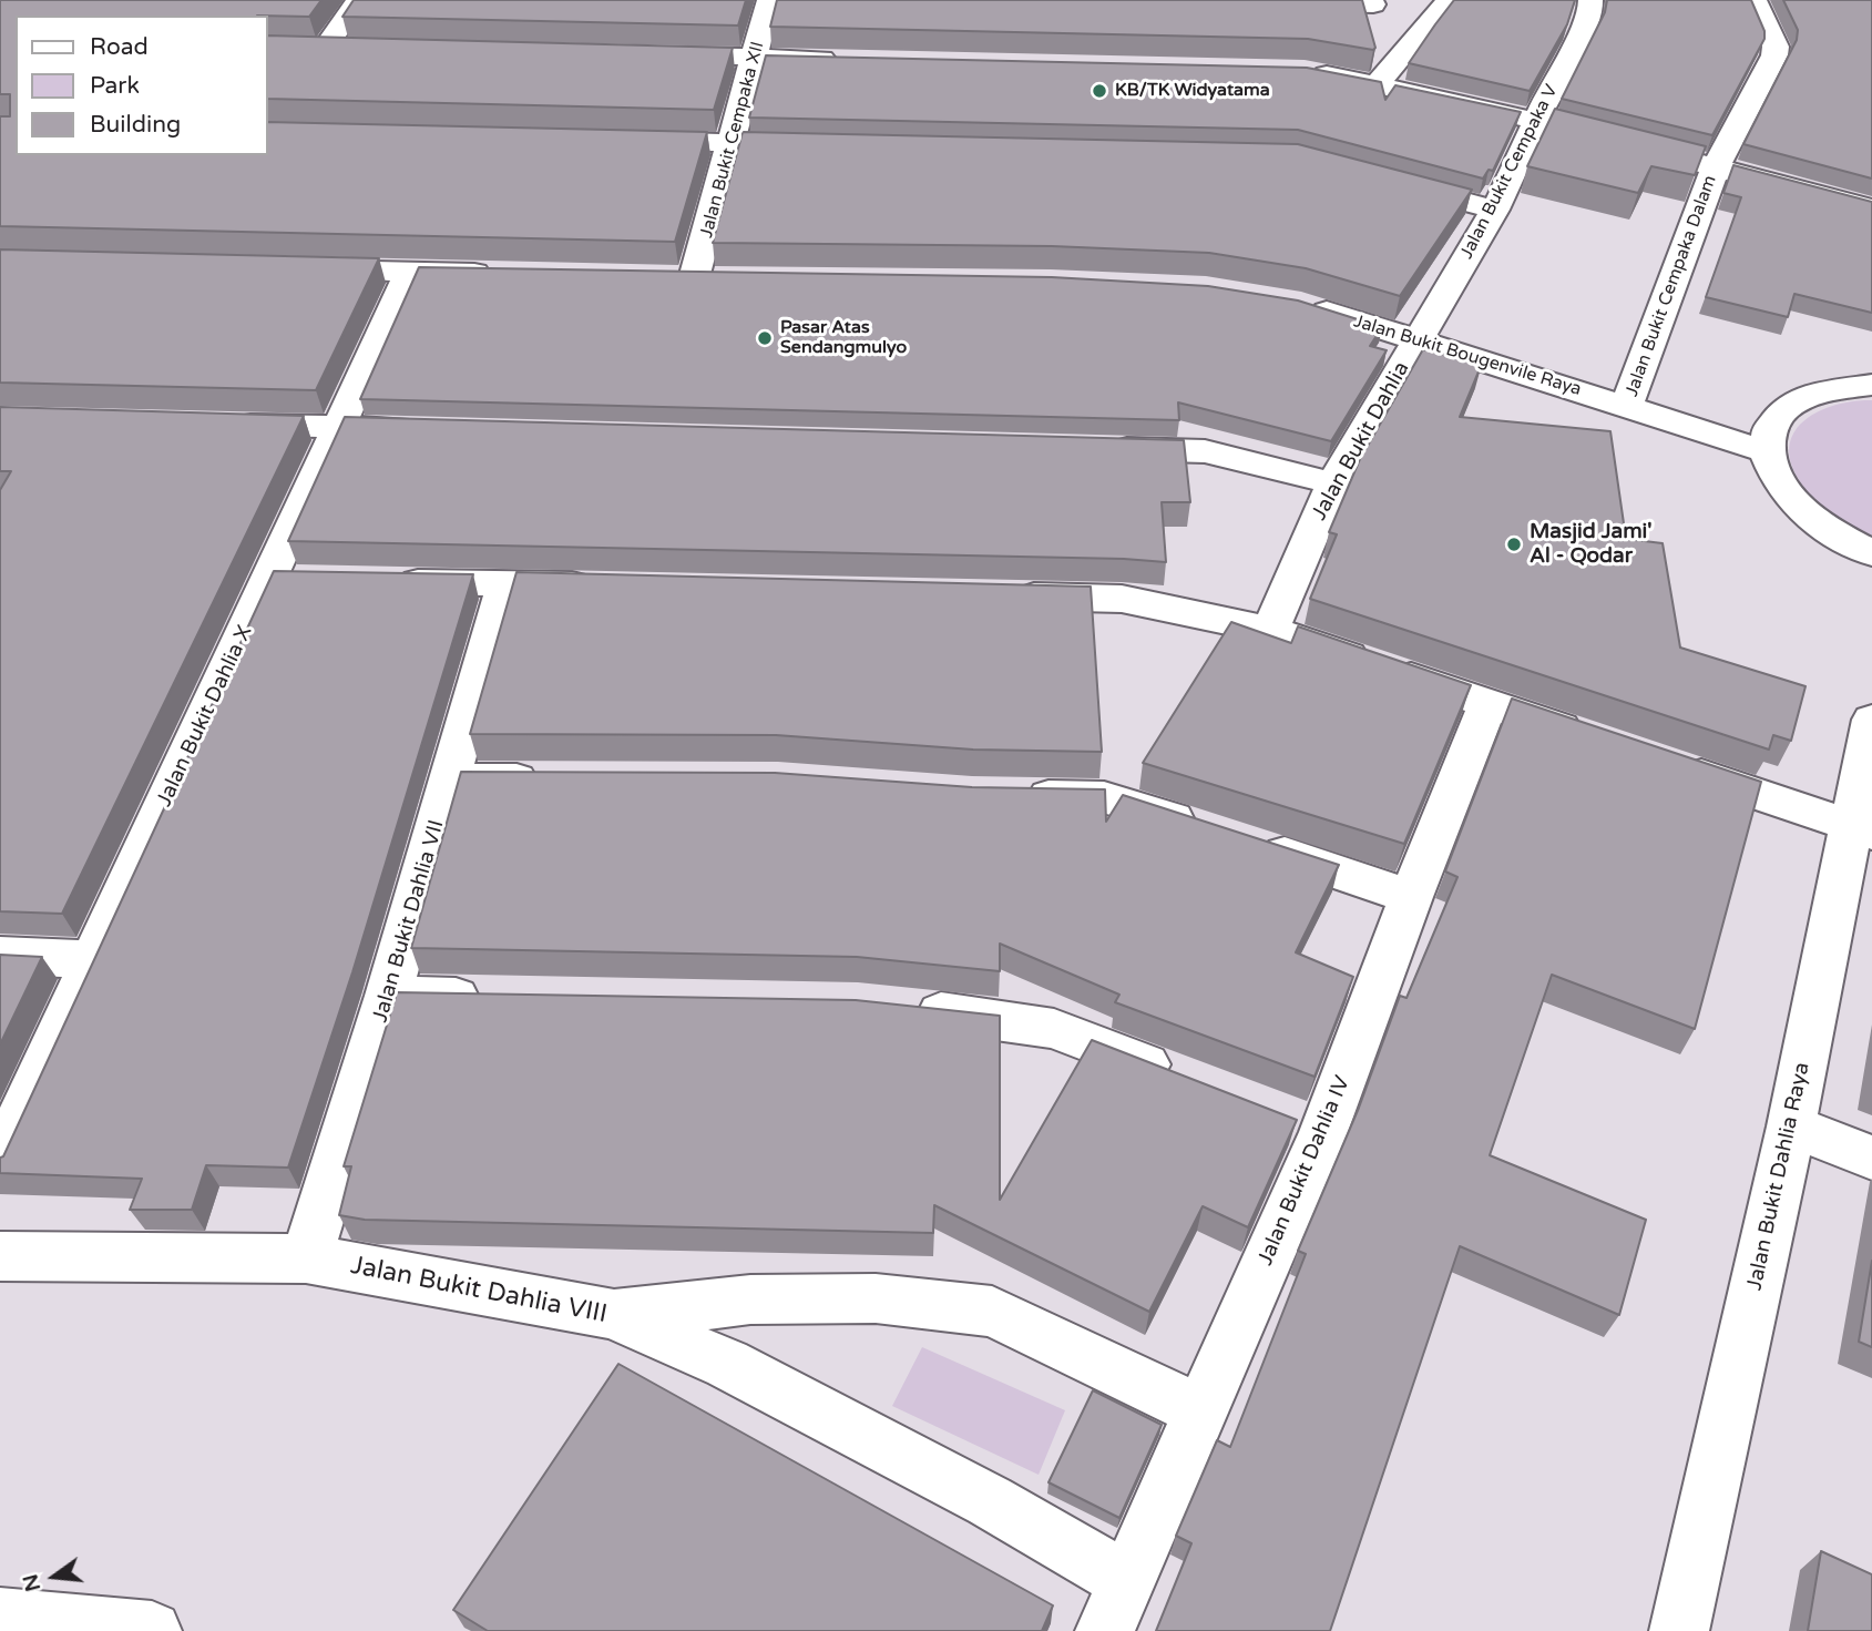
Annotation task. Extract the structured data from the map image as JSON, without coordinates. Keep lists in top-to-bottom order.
{
  "streets": {
    "street": [
      "Jalan Bukit Cempaka XII",
      "Jalan Bukit Cempaka V",
      "Jalan Bukit Cempaka Dalam",
      "Jalan Bukit Bougenvile Raya",
      "Jalan Bukit Dahlia",
      "Jalan Bukit Dahlia X",
      "Jalan Bukit Dahlia VII",
      "Jalan Bukit Dahlia IV",
      "Jalan Bukit Dahlia Raya",
      "Jalan Bukit Dahlia VIII"
    ]
  },
  "crossings": [
    ["Jalan Bukit Cempaka V", "Jalan Bukit Bougenvile Raya"],
    ["Jalan Bukit Cempaka V", "Jalan Bukit Dahlia"],
    ["Jalan Bukit Cempaka Dalam", "Jalan Bukit Bougenvile Raya"],
    ["Jalan Bukit Bougenvile Raya", "Jalan Bukit Dahlia"],
    ["Jalan Bukit Dahlia VII", "Jalan Bukit Dahlia VIII"],
    ["Jalan Bukit Dahlia IV", "Jalan Bukit Dahlia VIII"]
  ],
  "places": ["KB/TK Widyatama", "Pasar Atas Sendangmulyo", "Masjid Jami' Al - Qodar"],
  "legend": ["Road", "Park", "Building"],
  "north": "left"
}
